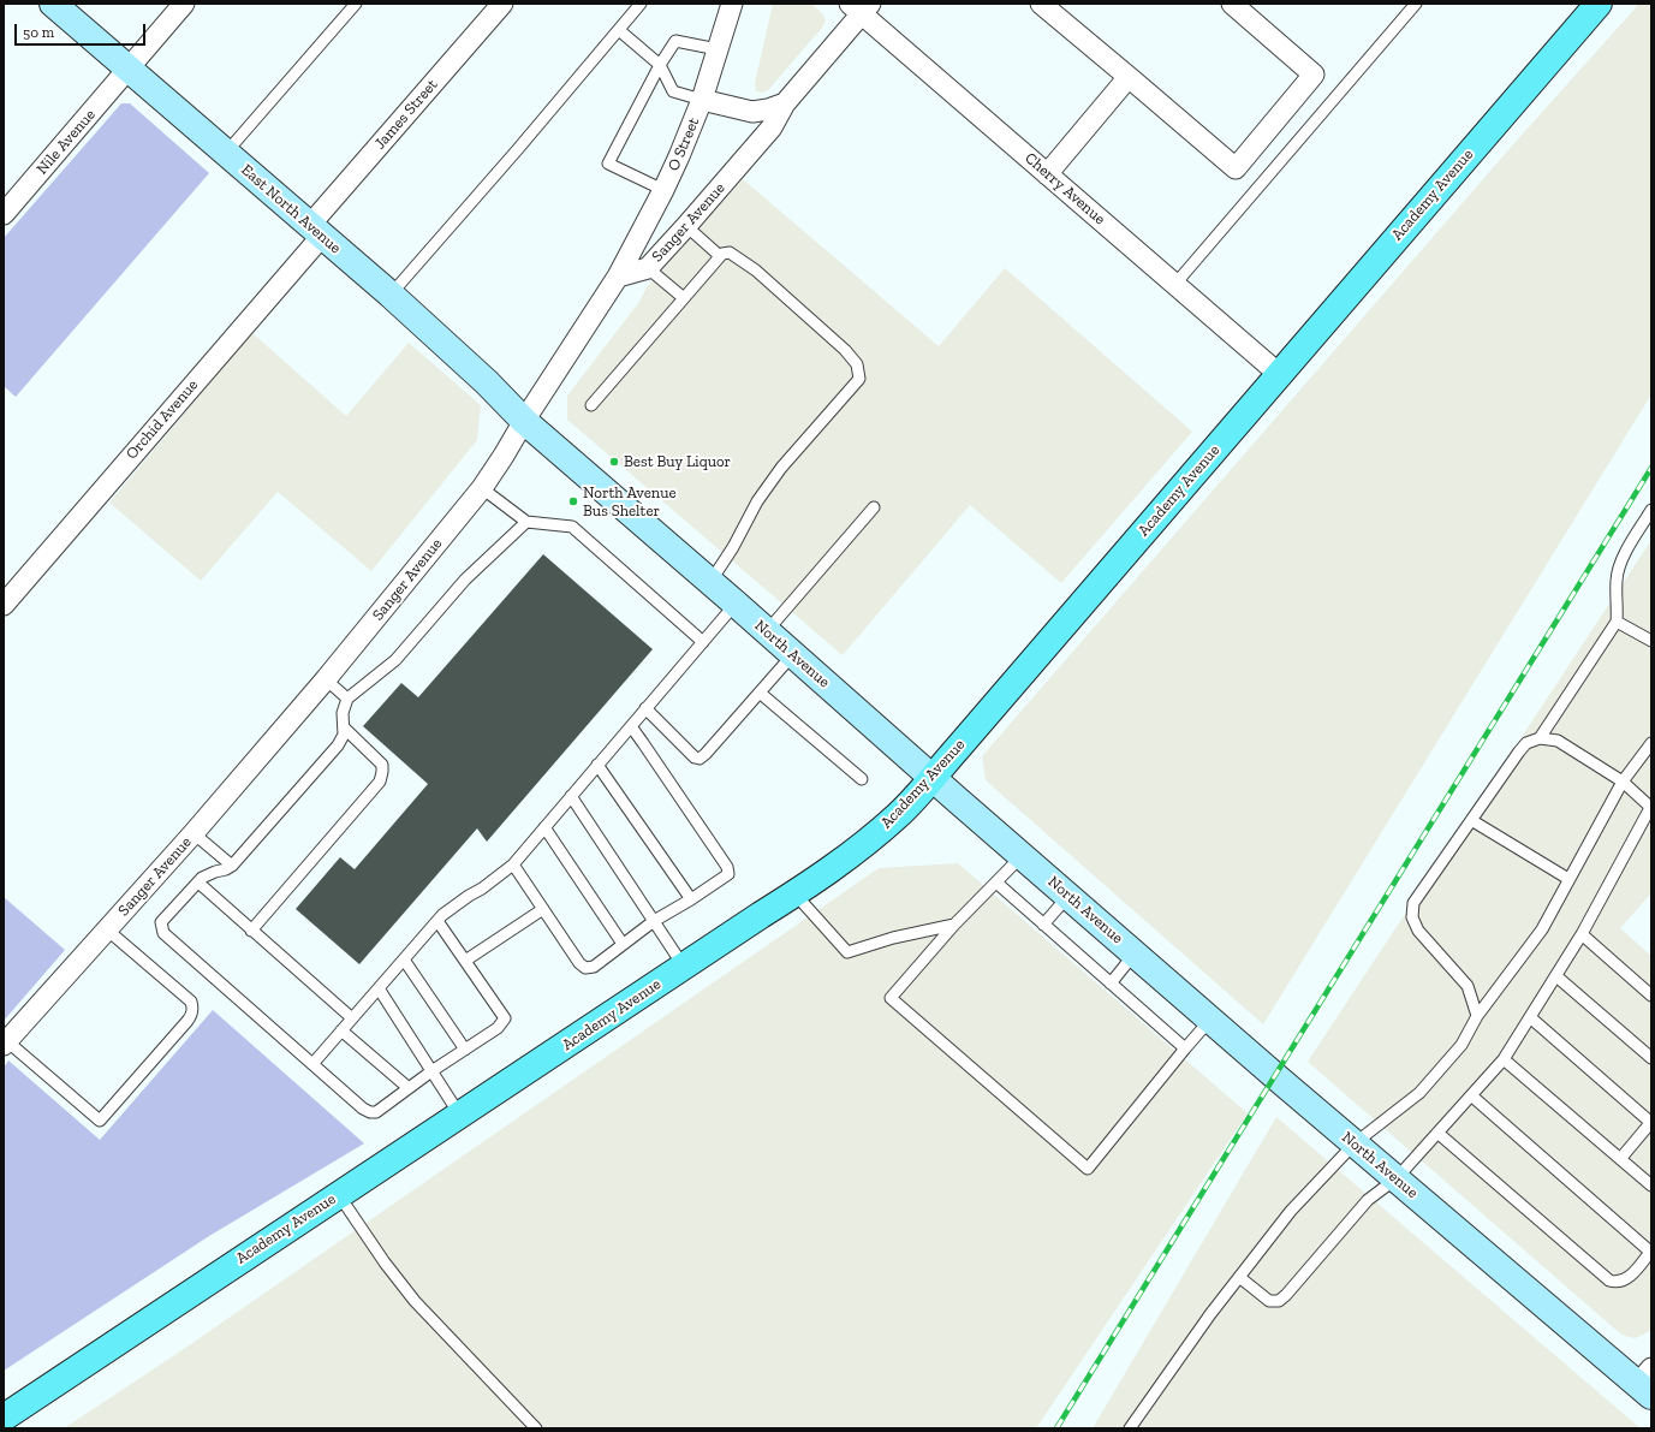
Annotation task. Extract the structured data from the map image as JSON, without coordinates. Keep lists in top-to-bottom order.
{
  "streets": {
    "main road": ["Academy Avenue"],
    "street": [
      "James Street",
      "Nile Avenue",
      "O Street",
      "Cherry Avenue",
      "East North Avenue",
      "Sanger Avenue",
      "Orchid Avenue",
      "North Avenue"
    ]
  },
  "crossings": [
    ["James Street", "East North Avenue"],
    ["James Street", "Orchid Avenue"],
    ["Nile Avenue", "East North Avenue"],
    ["O Street", "Sanger Avenue"],
    ["Cherry Avenue", "Academy Avenue"],
    ["Cherry Avenue", "Sanger Avenue"],
    ["Academy Avenue", "North Avenue"],
    ["East North Avenue", "Sanger Avenue"],
    ["East North Avenue", "Orchid Avenue"],
    ["East North Avenue", "North Avenue"],
    ["Sanger Avenue", "North Avenue"]
  ],
  "places": ["Best Buy Liquor", "North Avenue Bus Shelter"],
  "scale_bar": "50 m"
}
